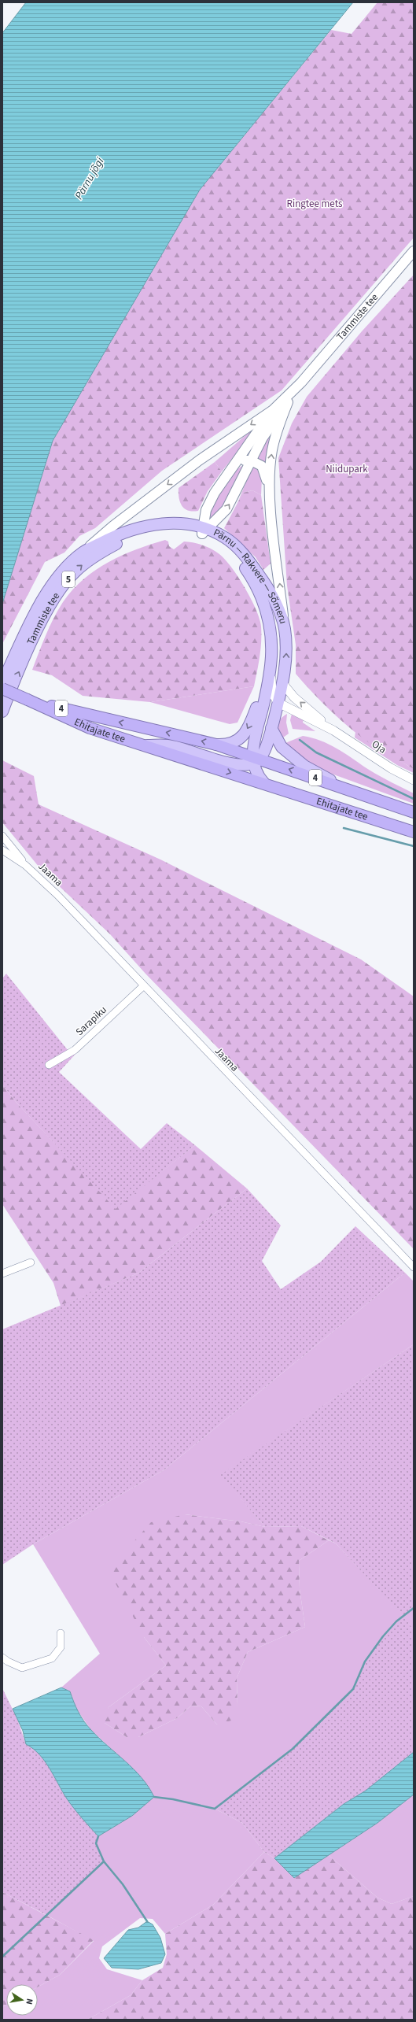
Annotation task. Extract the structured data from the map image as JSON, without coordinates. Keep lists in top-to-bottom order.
{
  "streets": {
    "highway": ["4", "Ehitajate tee"],
    "main road": ["Tammiste tee", "5", "Pärnu — Rakvere — Sõmeru"],
    "street": ["Oja", "Jaama", "Sarapiku"]
  },
  "crossings": [
    ["Tammiste tee", "Pärnu — Rakvere — Sõmeru"],
    ["Pärnu — Rakvere — Sõmeru", "Ehitajate tee"],
    ["Pärnu — Rakvere — Sõmeru", "Oja"],
    ["4", "Ehitajate tee"],
    ["Jaama", "Sarapiku"]
  ],
  "water": ["Pärnu jõgi"],
  "parks": ["Ringtee mets", "Niidupark"],
  "north": "right"
}
